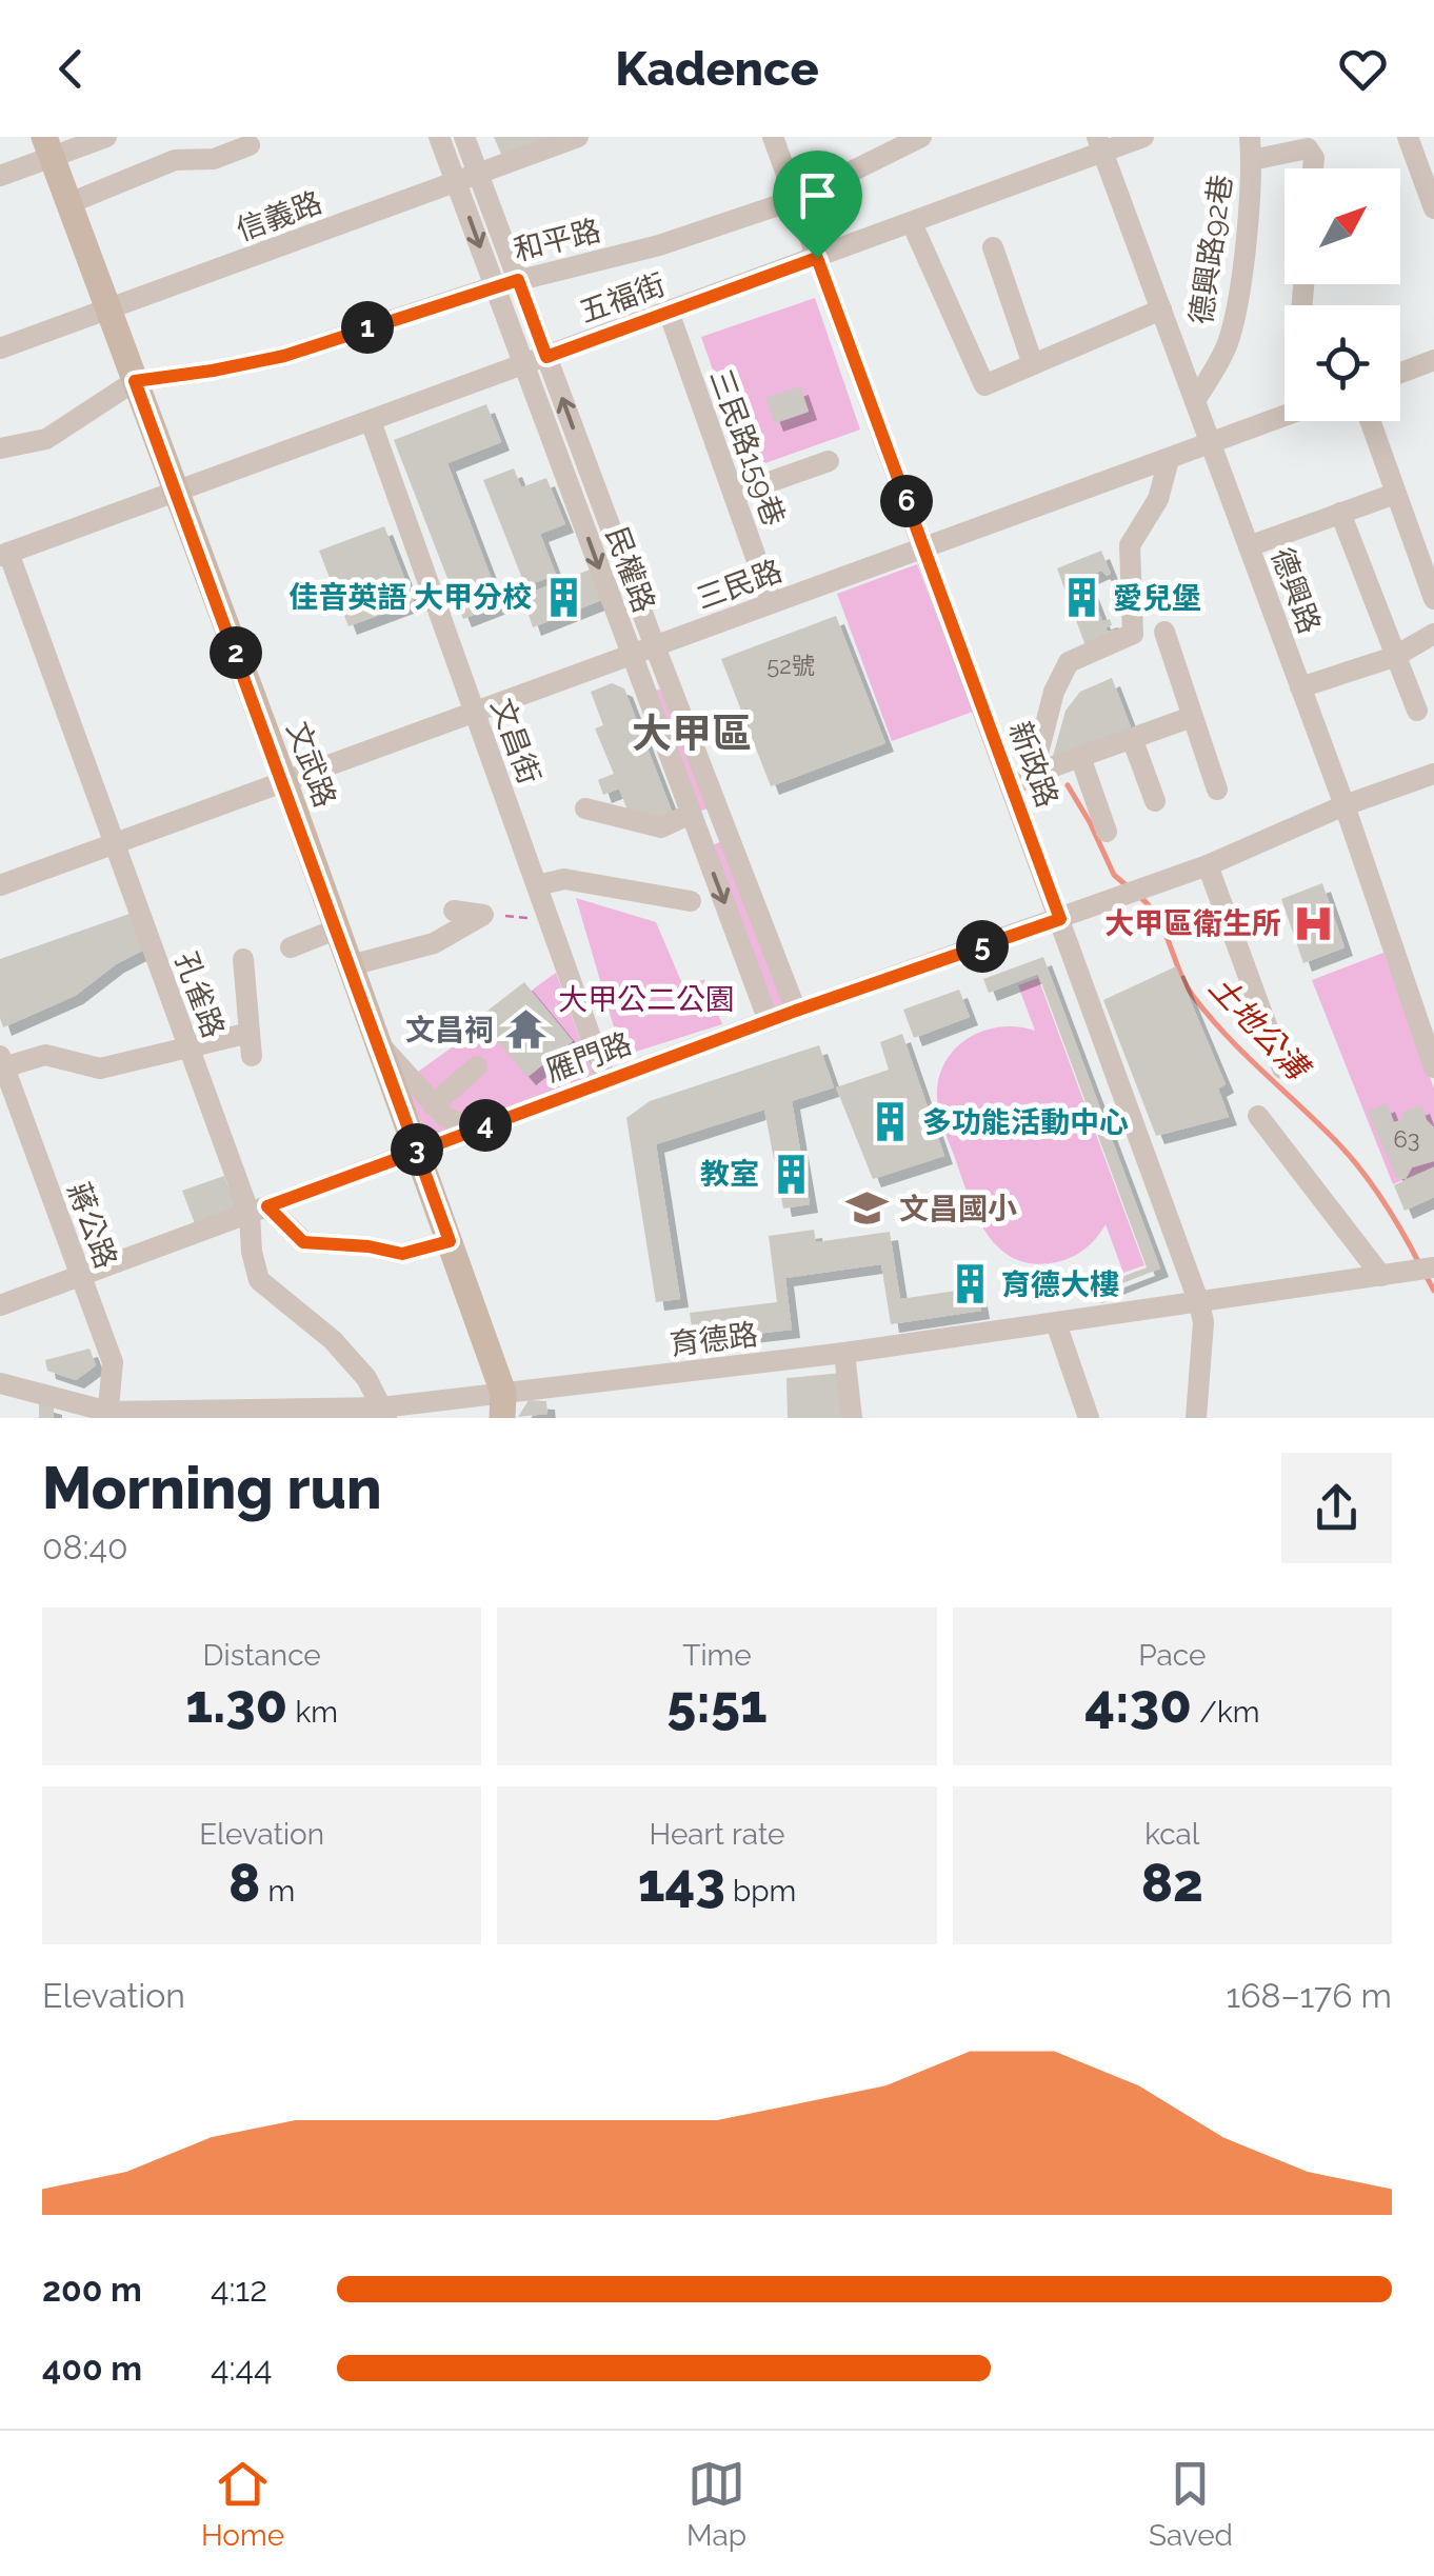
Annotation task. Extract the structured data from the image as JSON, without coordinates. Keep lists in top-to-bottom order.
{
  "streets": {
    "main road": ["文武路"],
    "street": [
      "信義路",
      "和平路",
      "德興路92巷",
      "五福街",
      "三民路159巷",
      "民權路",
      "三民路",
      "德興路",
      "文昌街",
      "新政路",
      "孔雀路",
      "雁門路",
      "蔣公路",
      "育德路"
    ]
  },
  "crossings": [
    ["信義路", "民權路"],
    ["信義路", "文武路"],
    ["和平路", "民權路"],
    ["和平路", "文武路"],
    ["和平路", "新政路"],
    ["德興路92巷", "德興路"],
    ["五福街", "三民路159巷"],
    ["五福街", "民權路"],
    ["五福街", "德興路"],
    ["五福街", "文昌街"],
    ["五福街", "文武路"],
    ["五福街", "新政路"],
    ["五福街", "孔雀路"],
    ["三民路159巷", "三民路"],
    ["民權路", "三民路"],
    ["民權路", "雁門路"],
    ["三民路", "德興路"],
    ["三民路", "文昌街"],
    ["三民路", "文武路"],
    ["三民路", "新政路"],
    ["三民路", "孔雀路"],
    ["德興路", "雁門路"],
    ["文昌街", "雁門路"],
    ["文武路", "雁門路"],
    ["文武路", "育德路"],
    ["新政路", "雁門路"],
    ["新政路", "育德路"],
    ["孔雀路", "雁門路"],
    ["孔雀路", "育德路"],
    ["雁門路", "蔣公路"],
    ["蔣公路", "育德路"]
  ],
  "districts": ["大甲區"],
  "water": ["土地公溝"],
  "parks": ["大甲公二公園"],
  "places": {
    "building": [
      "佳音英語 大甲分校",
      "愛兒堡",
      "多功能活動中心",
      "教室",
      "育德大樓"
    ],
    "hospital": ["大甲區衛生所"],
    "temple": ["文昌祠"],
    "school or university": ["文昌國小"]
  },
  "house_numbers": ["52號", "63"],
  "north": "top right",
  "page": {
    "header": "Kadence",
    "pins": [
      "1",
      "6",
      "2",
      "5",
      "4",
      "3"
    ],
    "heading": ["Morning run", "08:40"],
    "stats": [
      ["Distance", "1.30 km"],
      ["Time", "5:51"],
      ["Pace", "4:30 /km"],
      ["Elevation", "8 m"],
      ["Heart rate", "143 bpm"],
      ["kcal", "82"]
    ],
    "chart": ["Elevation", "168–176 m"],
    "list": [
      {
        "name": "200 m",
        "note": "4:12"
      },
      {
        "name": "400 m",
        "note": "4:44"
      }
    ],
    "tabs": ["Home", "Map", "Saved"]
  }
}
